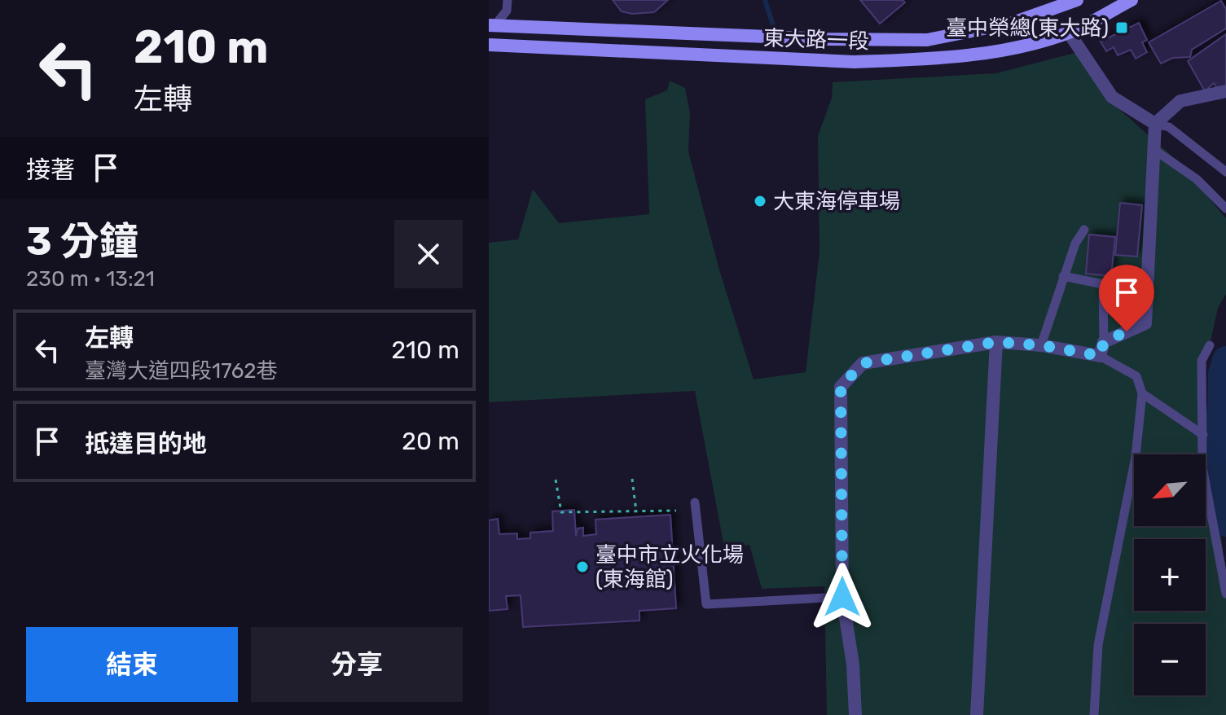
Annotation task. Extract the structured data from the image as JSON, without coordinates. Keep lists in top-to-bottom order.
{
  "streets": {
    "street": ["東大路一段"]
  },
  "places": {
    "transit": ["臺中榮總(東大路)"],
    "other": ["大東海停車場", "臺中市立火化場 (東海館)"]
  },
  "north": "bottom left",
  "page": {
    "turn": ["210 m", "左轉"],
    "then": "接著",
    "heading": ["3 分鐘", "230 m · 13:21"],
    "list": [
      {
        "name": "左轉",
        "note": "臺灣大道四段1762巷",
        "value": "210 m"
      },
      {
        "name": "抵達目的地",
        "value": "20 m"
      }
    ],
    "map_buttons": ["+", "−"],
    "buttons": ["結束", "分享"]
  }
}
